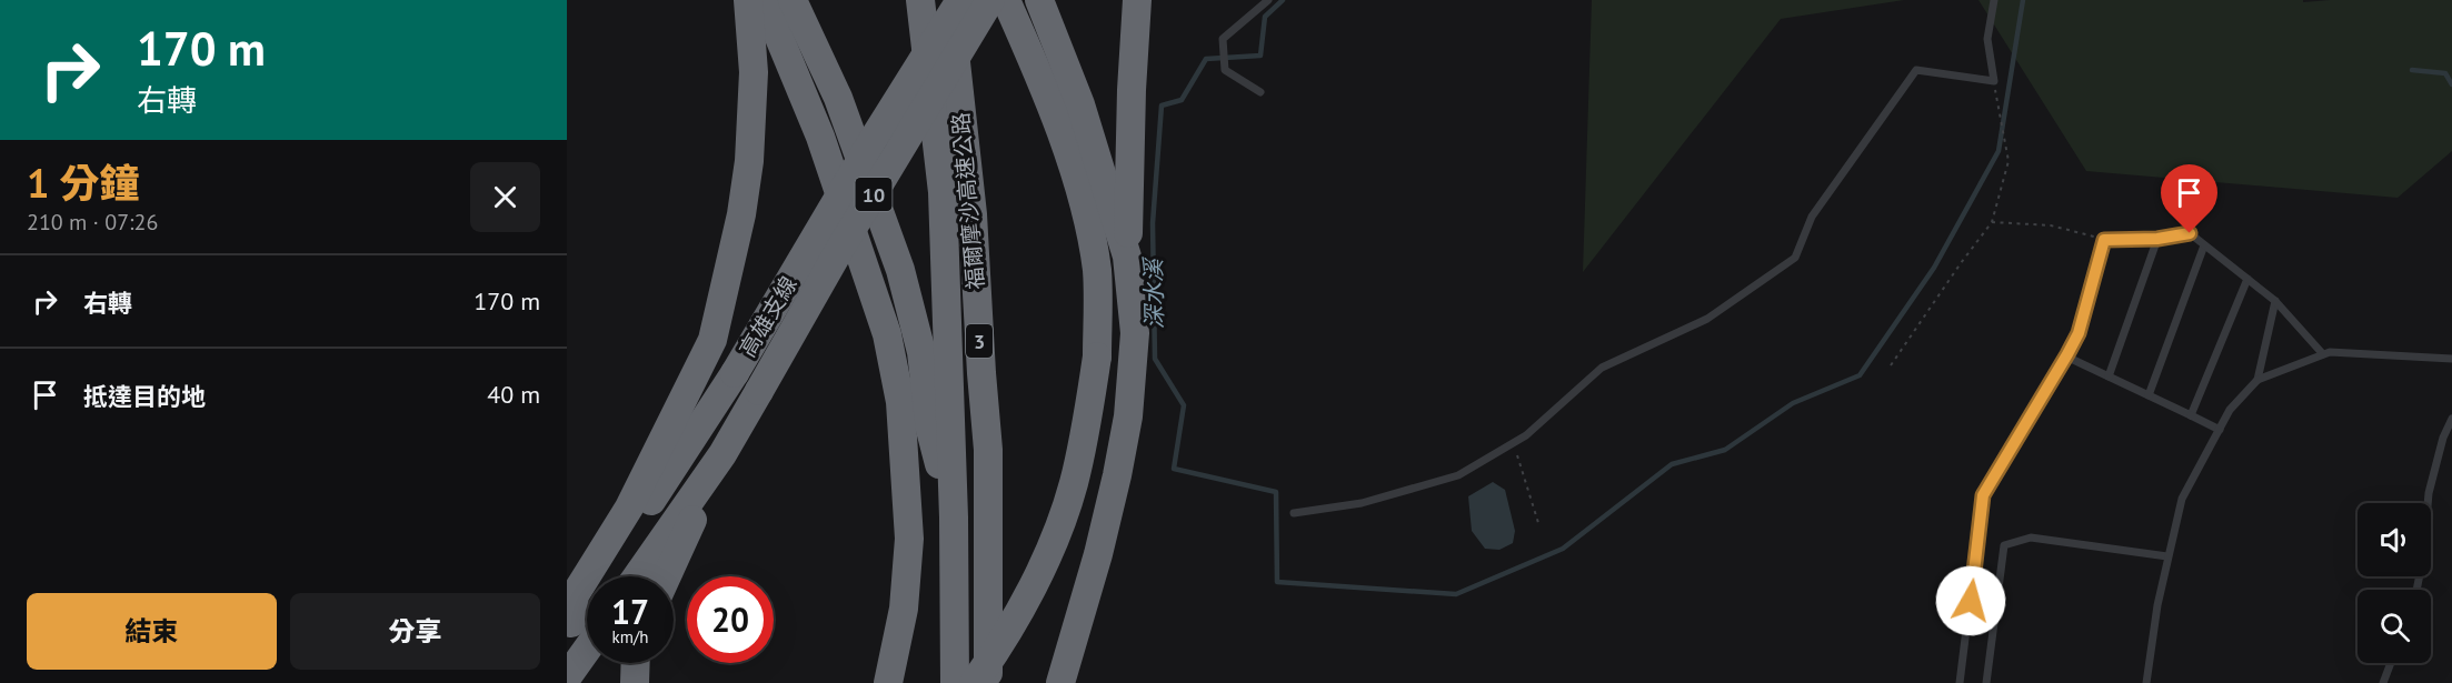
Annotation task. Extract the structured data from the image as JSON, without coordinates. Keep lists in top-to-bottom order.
{
  "streets": {
    "highway": [
      "10",
      "福爾摩沙高速公路",
      "高雄支線",
      "3"
    ]
  },
  "water": ["深水溪"],
  "page": {
    "turn": ["170 m", "右轉"],
    "heading": ["1 分鐘", "210 m · 07:26"],
    "list": [
      {
        "name": "右轉",
        "value": "170 m"
      },
      {
        "name": "抵達目的地",
        "value": "40 m"
      }
    ],
    "speed": "17 km/h",
    "limit": "20",
    "buttons": ["結束", "分享"]
  }
}
